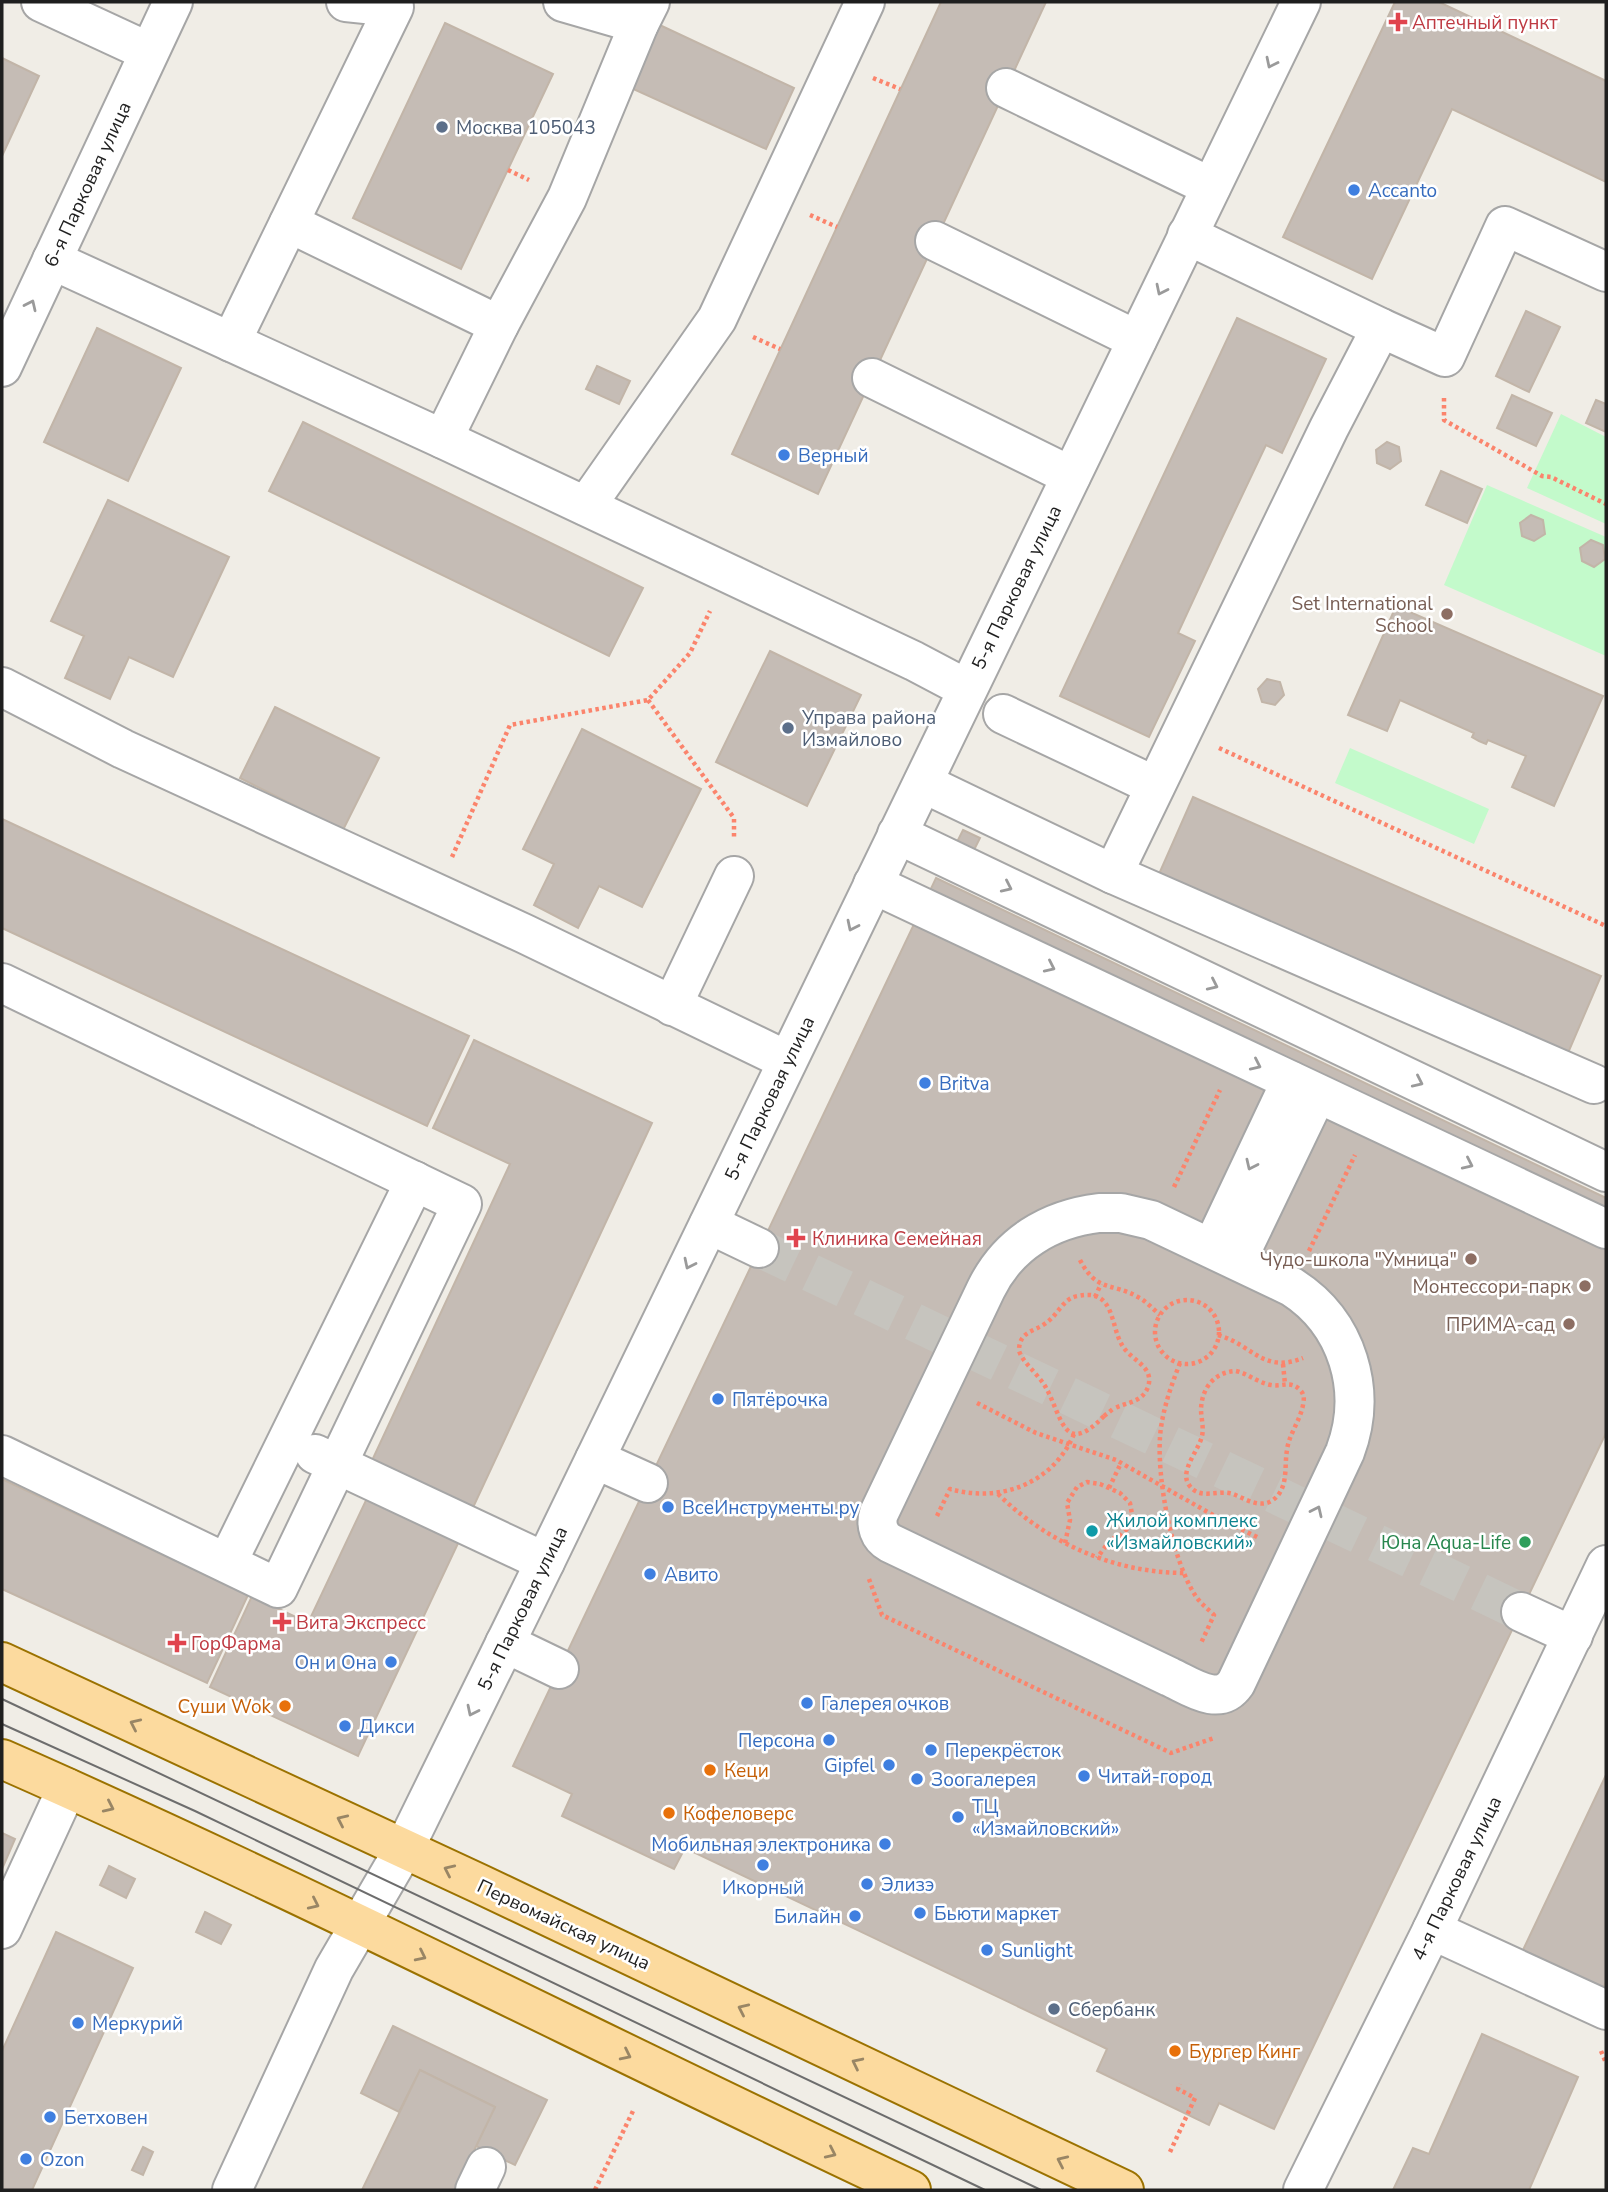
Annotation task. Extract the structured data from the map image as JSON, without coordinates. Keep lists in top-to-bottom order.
{
  "streets": {
    "main road": ["Первомайская улица"],
    "street": ["6-я Парковая улица", "5-я Парковая улица", "4-я Парковая улица"]
  },
  "crossings": [
    ["5-я Парковая улица", "Первомайская улица"]
  ],
  "places": {
    "health": [
      "Аптечный пункт",
      "Клиника Семейная",
      "Вита Экспресс",
      "ГорФарма"
    ],
    "other": [
      "Москва 105043",
      "Accanto",
      "Верный",
      "Set International School",
      "Управа района Измайлово",
      "Britva",
      "Чудо-школа \"Умница\"",
      "Монтессори-парк",
      "ПРИМА-сад",
      "Пятёрочка",
      "ВсеИнструменты.ру",
      "Жилой комплекс «Измайловский»",
      "Юна Aqua-Life",
      "Авито",
      "Он и Она",
      "Галерея очков",
      "Суши Wok",
      "Дикси",
      "Персона",
      "Перекрёсток",
      "Gipfel",
      "Кеци",
      "Читай-город",
      "Зоогалерея",
      "Кофеловерс",
      "ТЦ «Измайловский»",
      "Мобильная электроника",
      "Икорный",
      "Элизэ",
      "Бьюти маркет",
      "Билайн",
      "Sunlight",
      "Сбербанк",
      "Меркурий",
      "Бургер Кинг",
      "Бетховен",
      "Ozon"
    ]
  }
}
